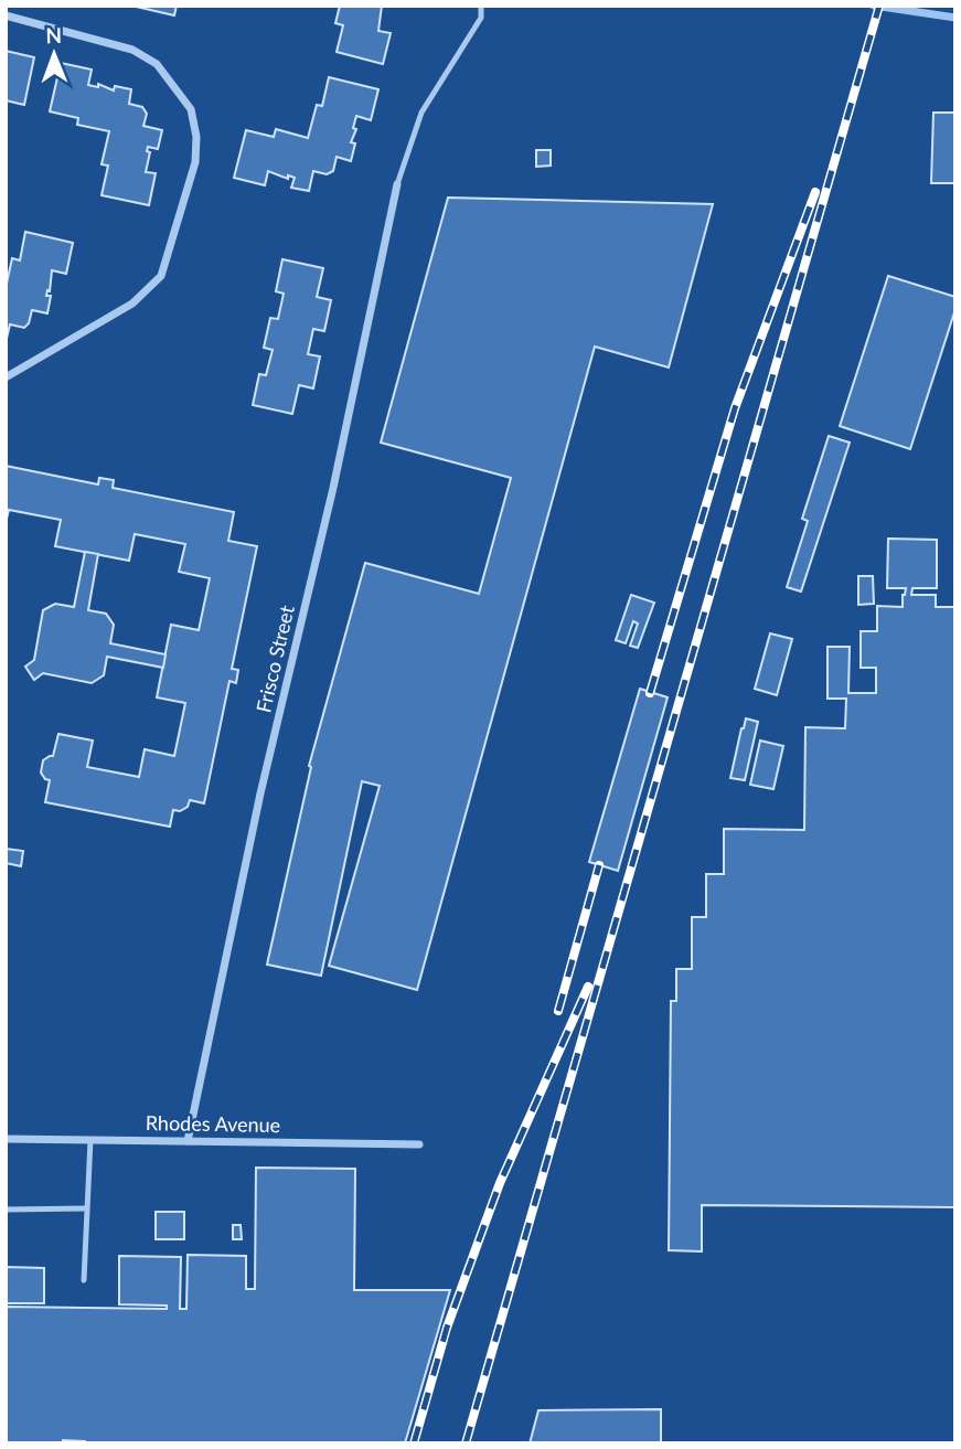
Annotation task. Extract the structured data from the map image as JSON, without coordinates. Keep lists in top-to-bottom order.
{
  "streets": {
    "street": ["Frisco Street", "Rhodes Avenue"]
  },
  "crossings": [
    ["Frisco Street", "Rhodes Avenue"]
  ],
  "north": "top"
}
